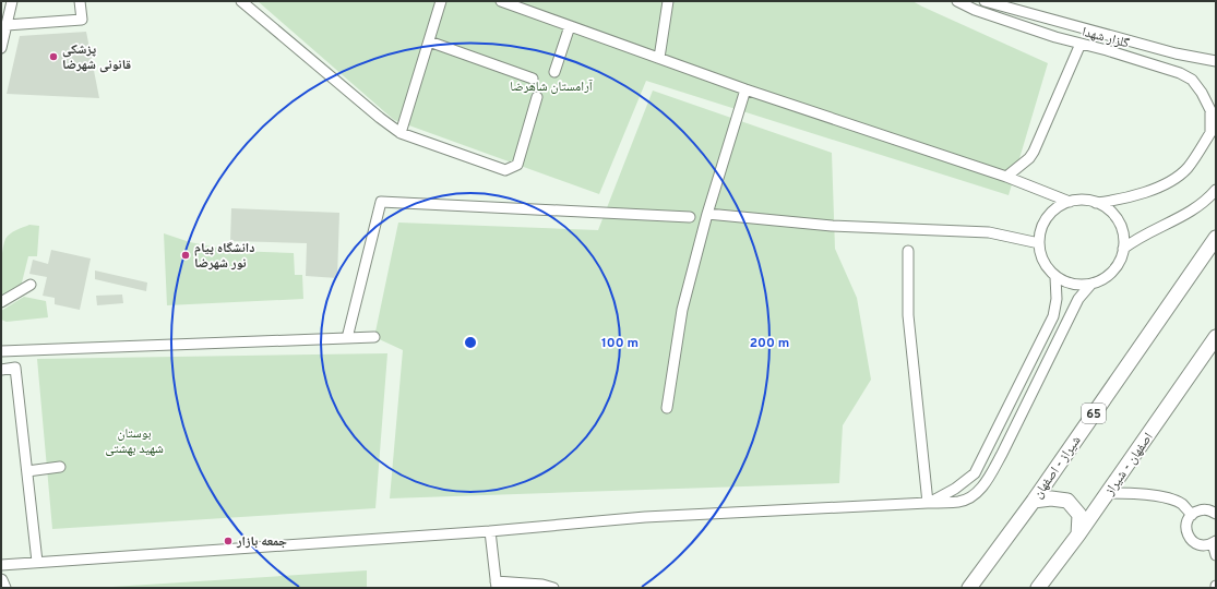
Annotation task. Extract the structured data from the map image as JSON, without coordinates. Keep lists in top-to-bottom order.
{
  "streets": {
    "highway": ["65", "اصفهان - شیراز", "شیراز - اصفهان"],
    "street": ["گلزار شهدا"]
  },
  "parks": ["آرامستان شاهرضا", "بوستان شهید بهشتی"],
  "places": ["پزشکی قانونی شهرضا", "دانشگاه پیام نور شهرضا", "جمعه بازار"],
  "rings": ["100 m", "200 m"]
}
